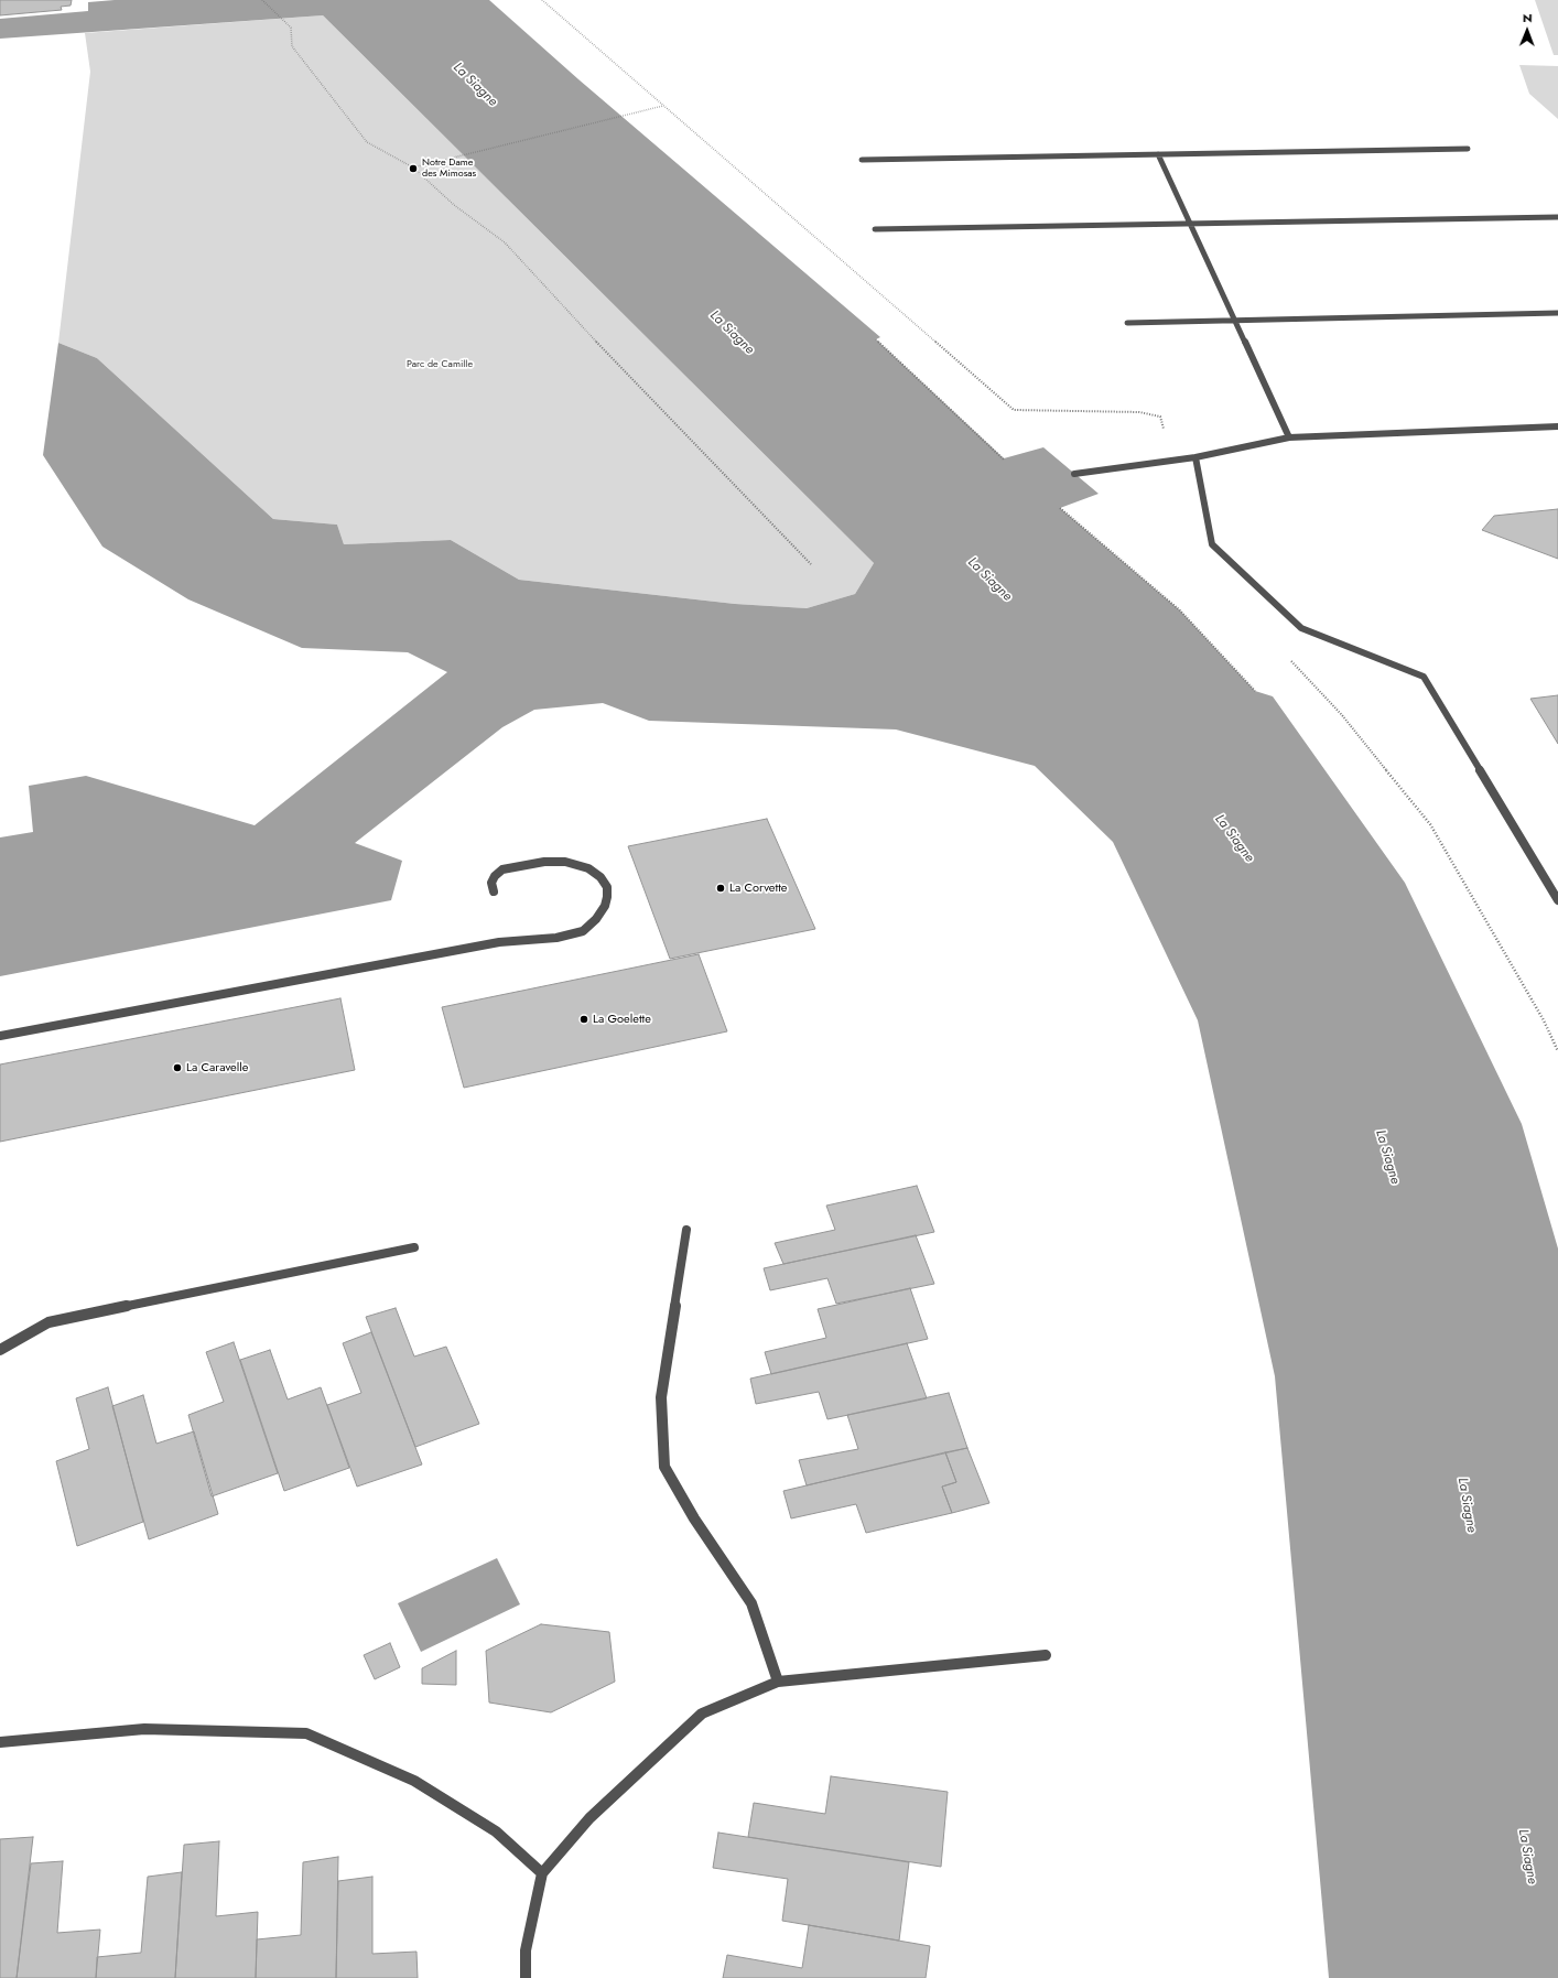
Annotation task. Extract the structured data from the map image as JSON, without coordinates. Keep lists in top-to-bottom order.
{
  "water": ["La Siagne"],
  "parks": ["Parc de Camille"],
  "places": [
    "Notre Dame des Mimosas",
    "La Corvette",
    "La Goelette",
    "La Caravelle"
  ],
  "north": "top"
}
